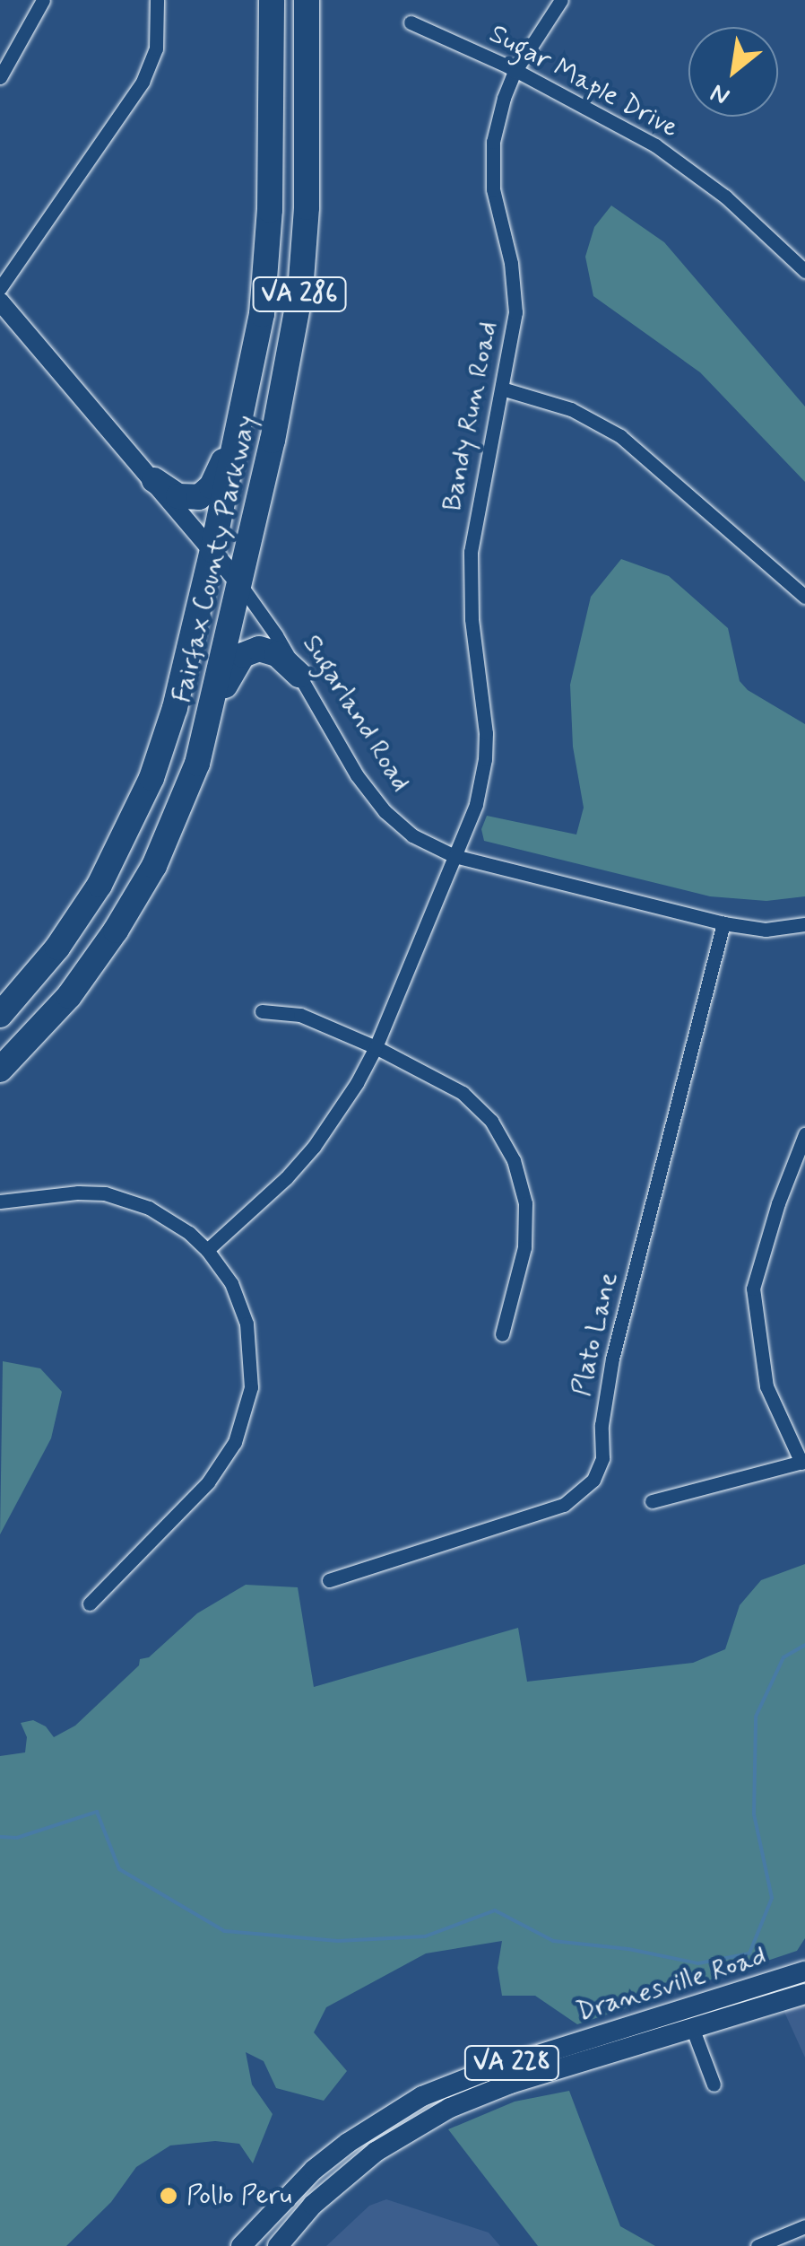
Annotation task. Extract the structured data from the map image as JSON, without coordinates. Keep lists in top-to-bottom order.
{
  "streets": {
    "highway": ["VA 286", "Fairfax County Parkway"],
    "main road": ["Dranesville Road", "VA 228"],
    "street": [
      "Sugar Maple Drive",
      "Bandy Run Road",
      "Sugarland Road",
      "Plato Lane"
    ]
  },
  "crossings": [
    ["Sugar Maple Drive", "Bandy Run Road"],
    ["Bandy Run Road", "Sugarland Road"],
    ["Fairfax County Parkway", "Sugarland Road"],
    ["Sugarland Road", "Plato Lane"]
  ],
  "places": ["Pollo Peru"],
  "north": "bottom left"
}
